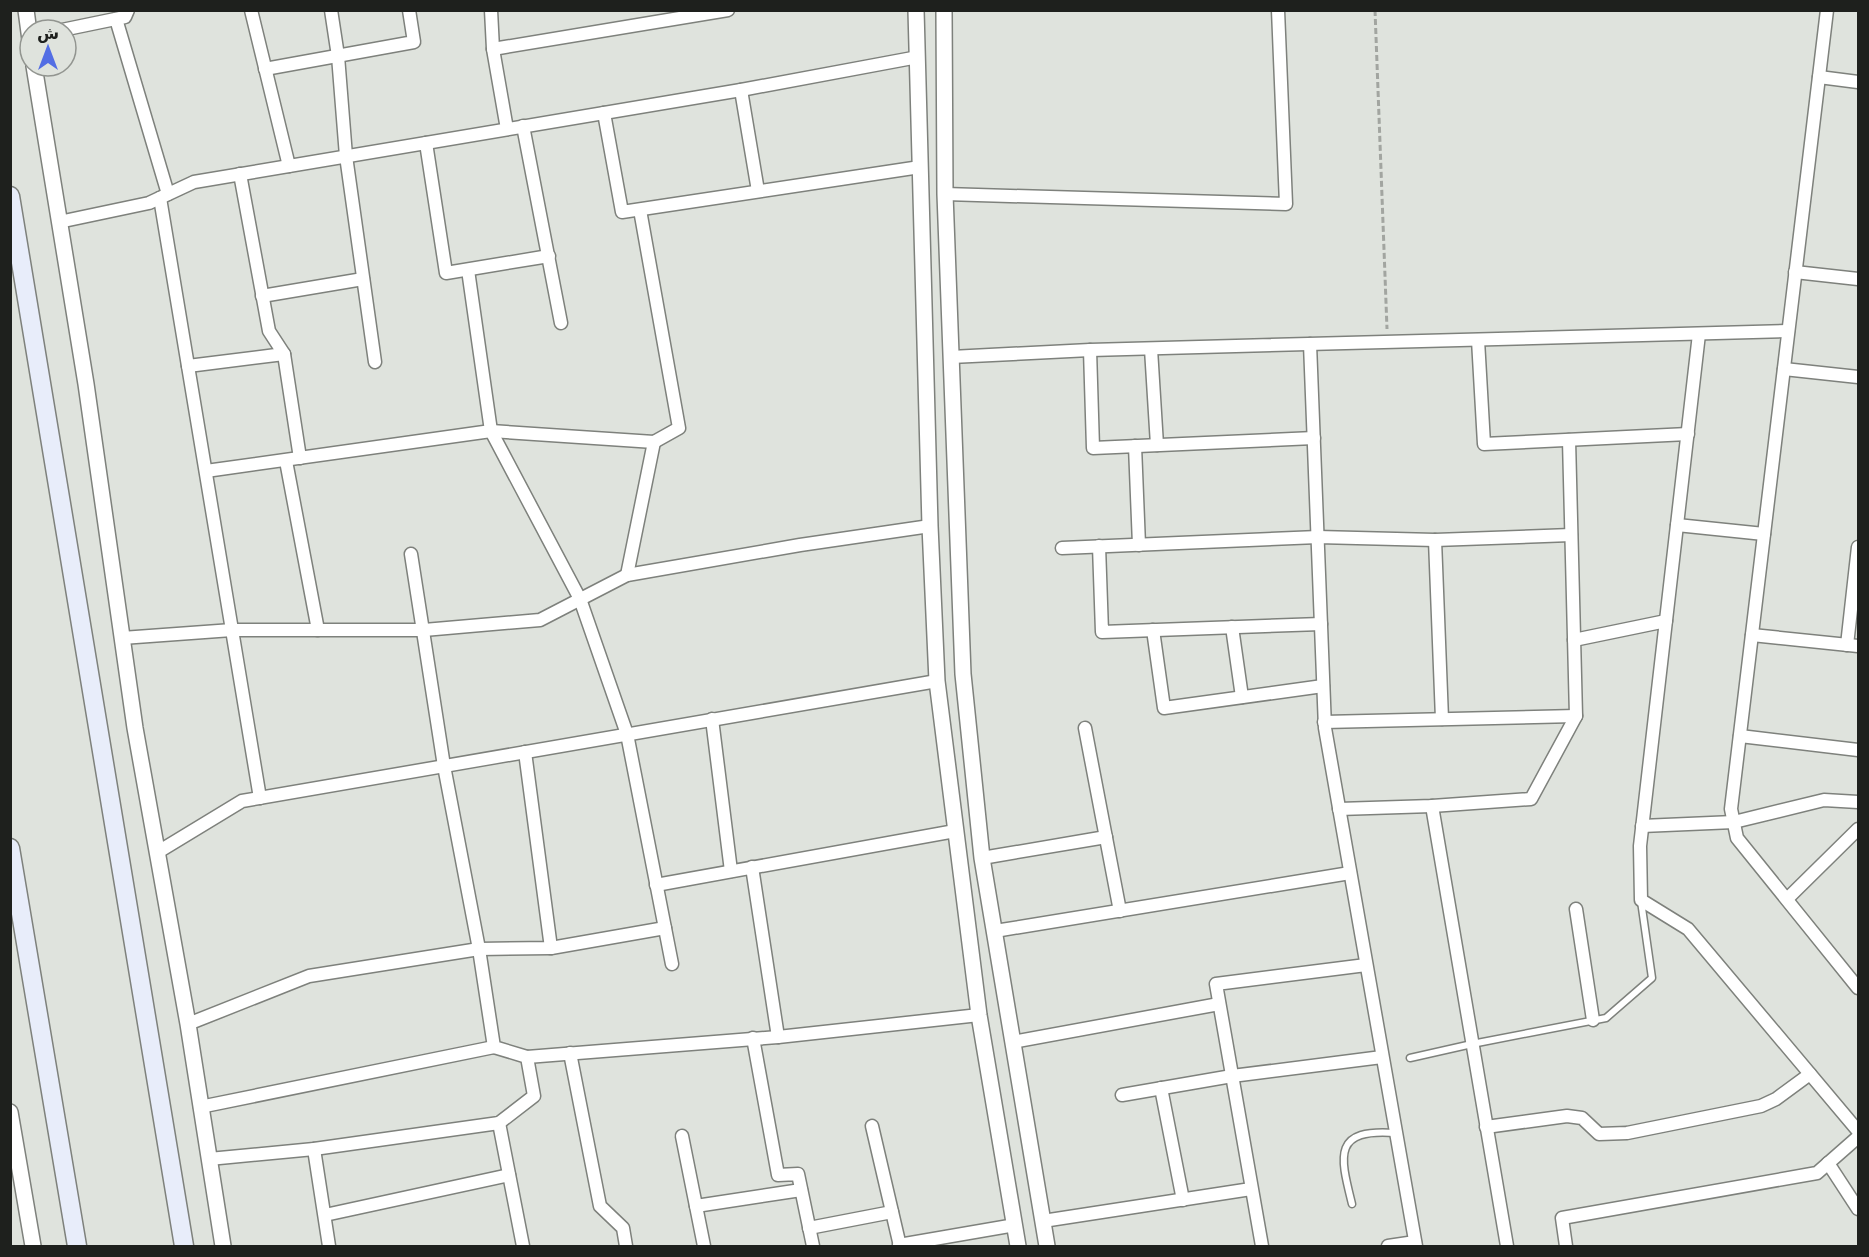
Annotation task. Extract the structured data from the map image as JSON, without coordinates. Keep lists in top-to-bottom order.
{
  "north": "top"
}
